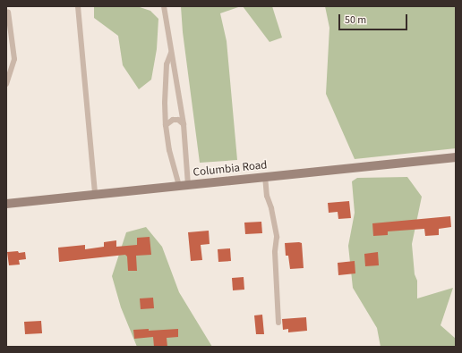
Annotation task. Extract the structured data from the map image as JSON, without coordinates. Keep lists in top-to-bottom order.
{
  "streets": {
    "main road": ["Columbia Road"]
  },
  "scale_bar": "50 m"
}
